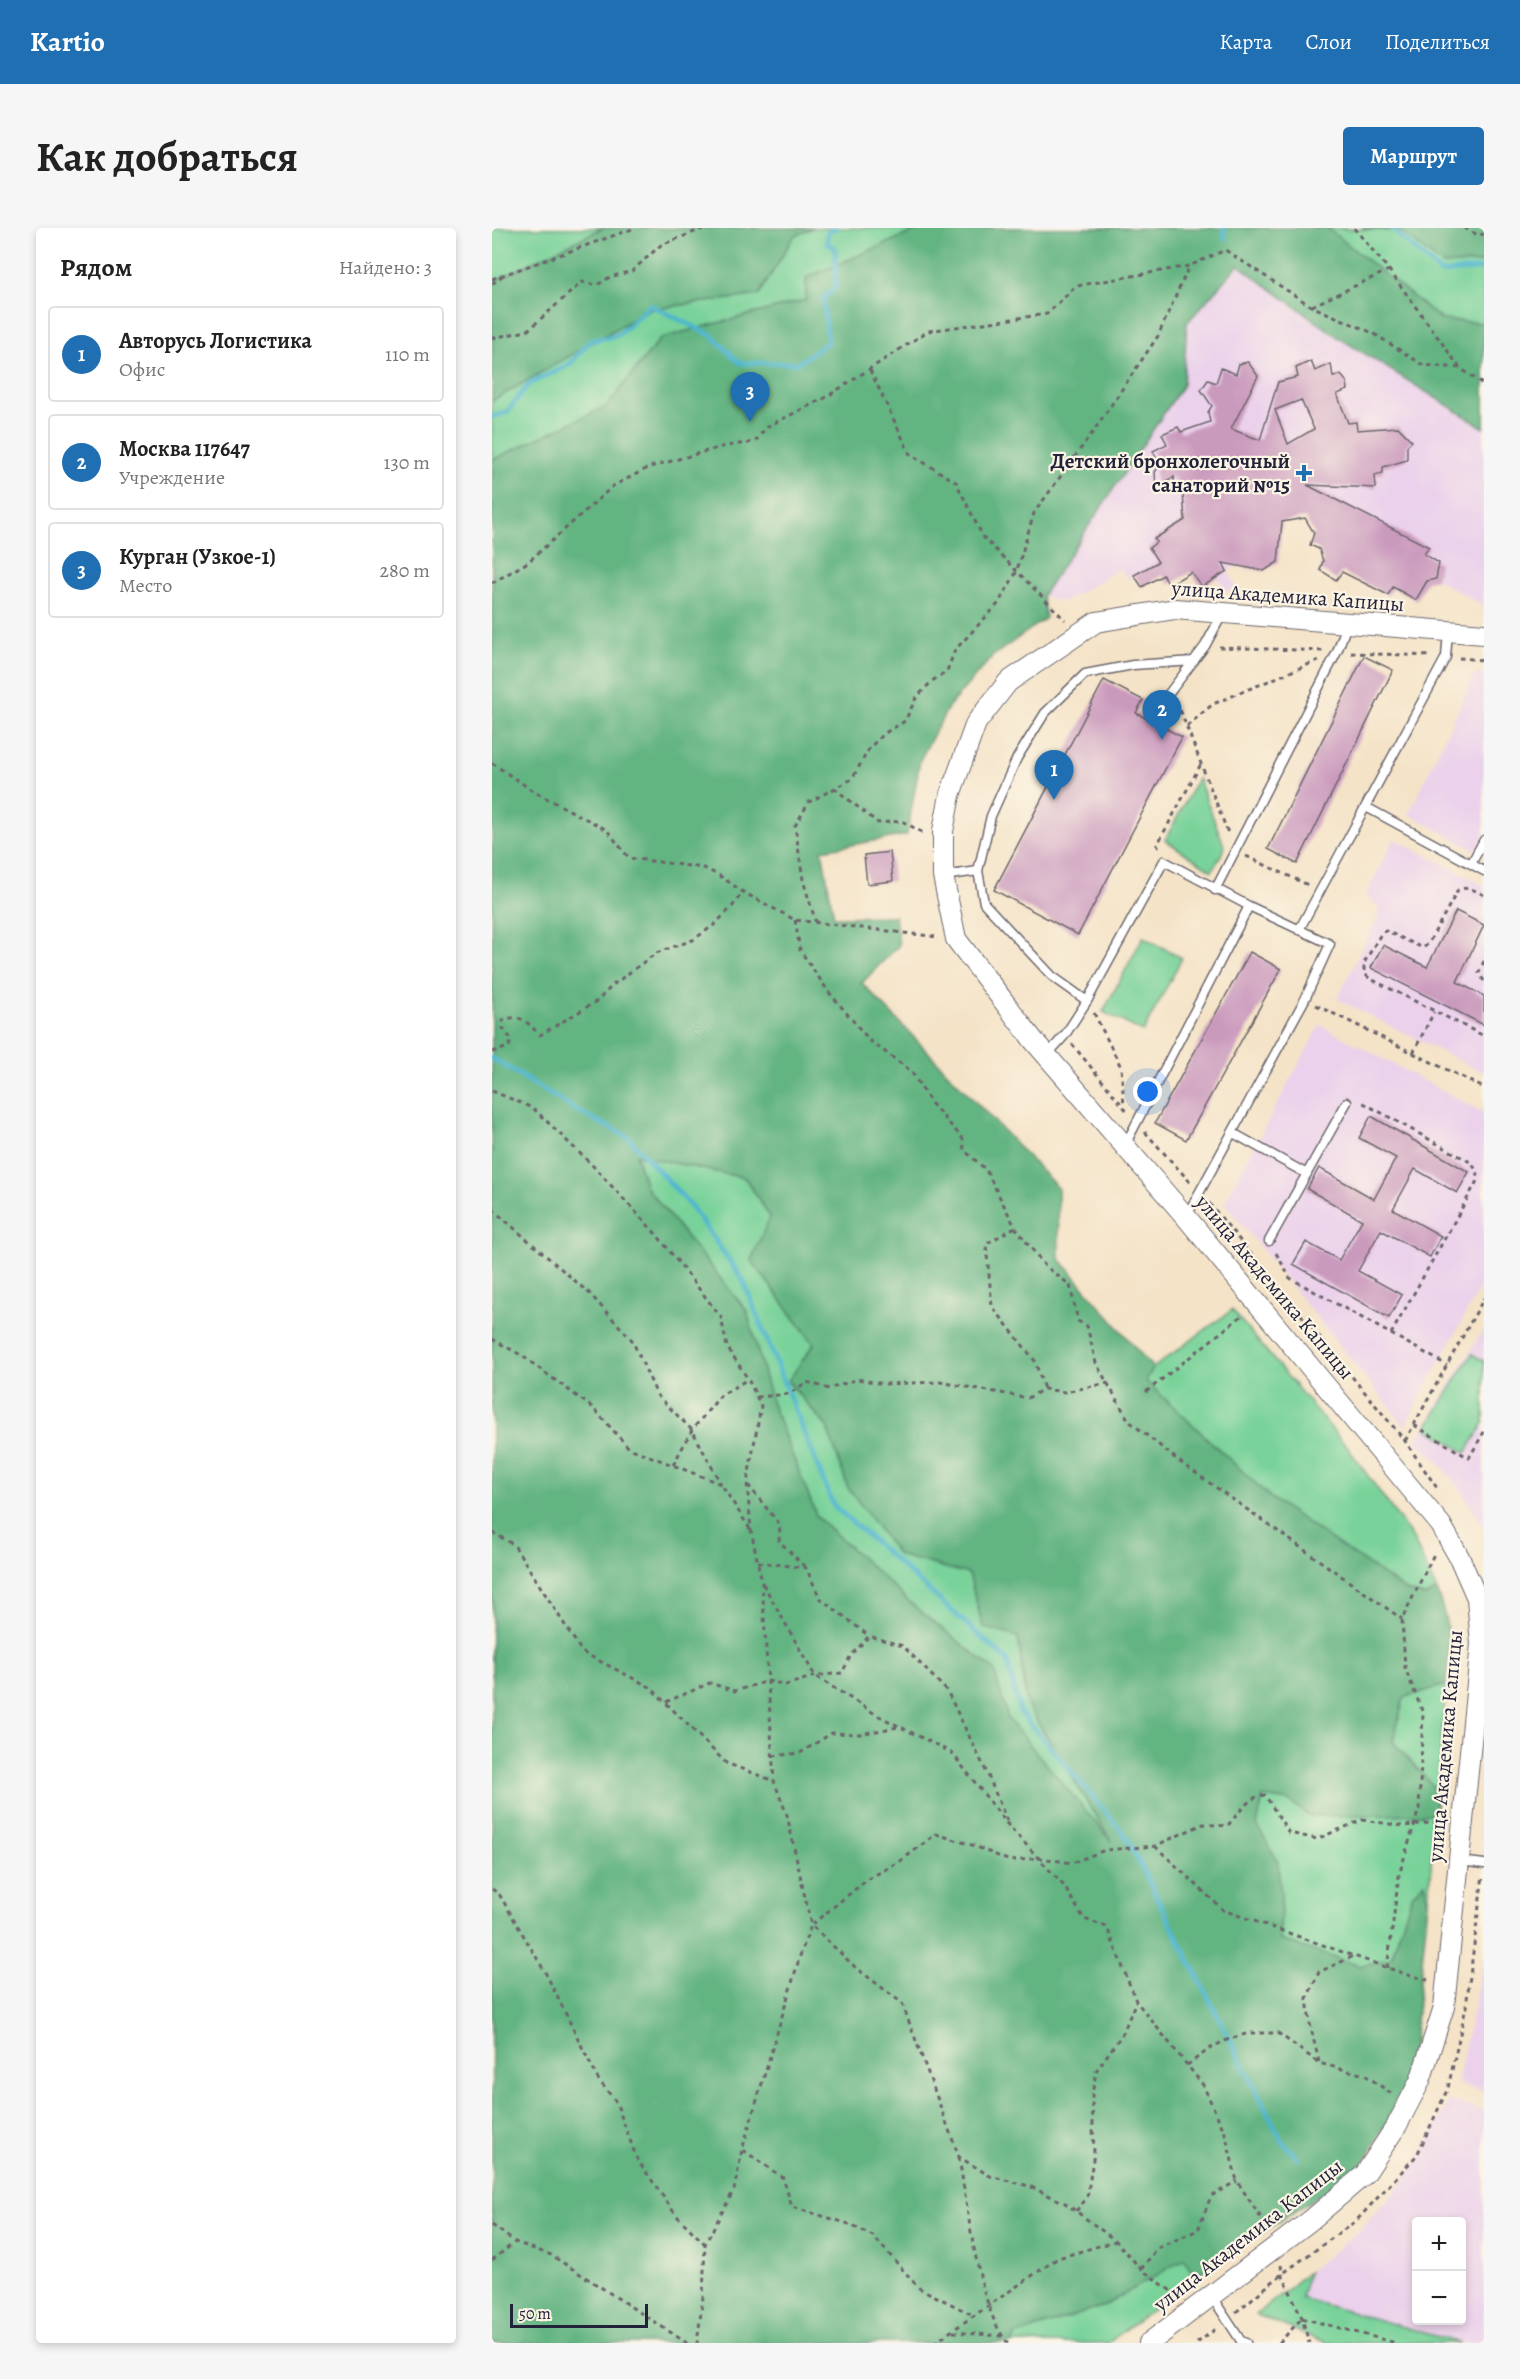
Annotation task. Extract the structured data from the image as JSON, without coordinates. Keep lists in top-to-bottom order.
{
  "streets": {
    "street": ["улица Академика Капицы"]
  },
  "places": {
    "health": ["Детский бронхолегочный санаторий №15"]
  },
  "scale_bar": "50 m",
  "page": {
    "header": "Kartio",
    "nav": ["Карта", "Слои", "Поделиться"],
    "buttons": "Маршрут",
    "title": "Как добраться",
    "heading": ["Рядом", "Найдено: 3"],
    "list": [
      {
        "mark": "1",
        "name": "Авторусь Логистика",
        "note": "Офис",
        "value": "110 m"
      },
      {
        "mark": "2",
        "name": "Москва 117647",
        "note": "Учреждение",
        "value": "130 m"
      },
      {
        "mark": "3",
        "name": "Курган (Узкое-1)",
        "note": "Место",
        "value": "280 m"
      }
    ],
    "pins": ["3", "2", "1"],
    "map_buttons": ["+", "−"],
    "scale": "50 m"
  }
}
